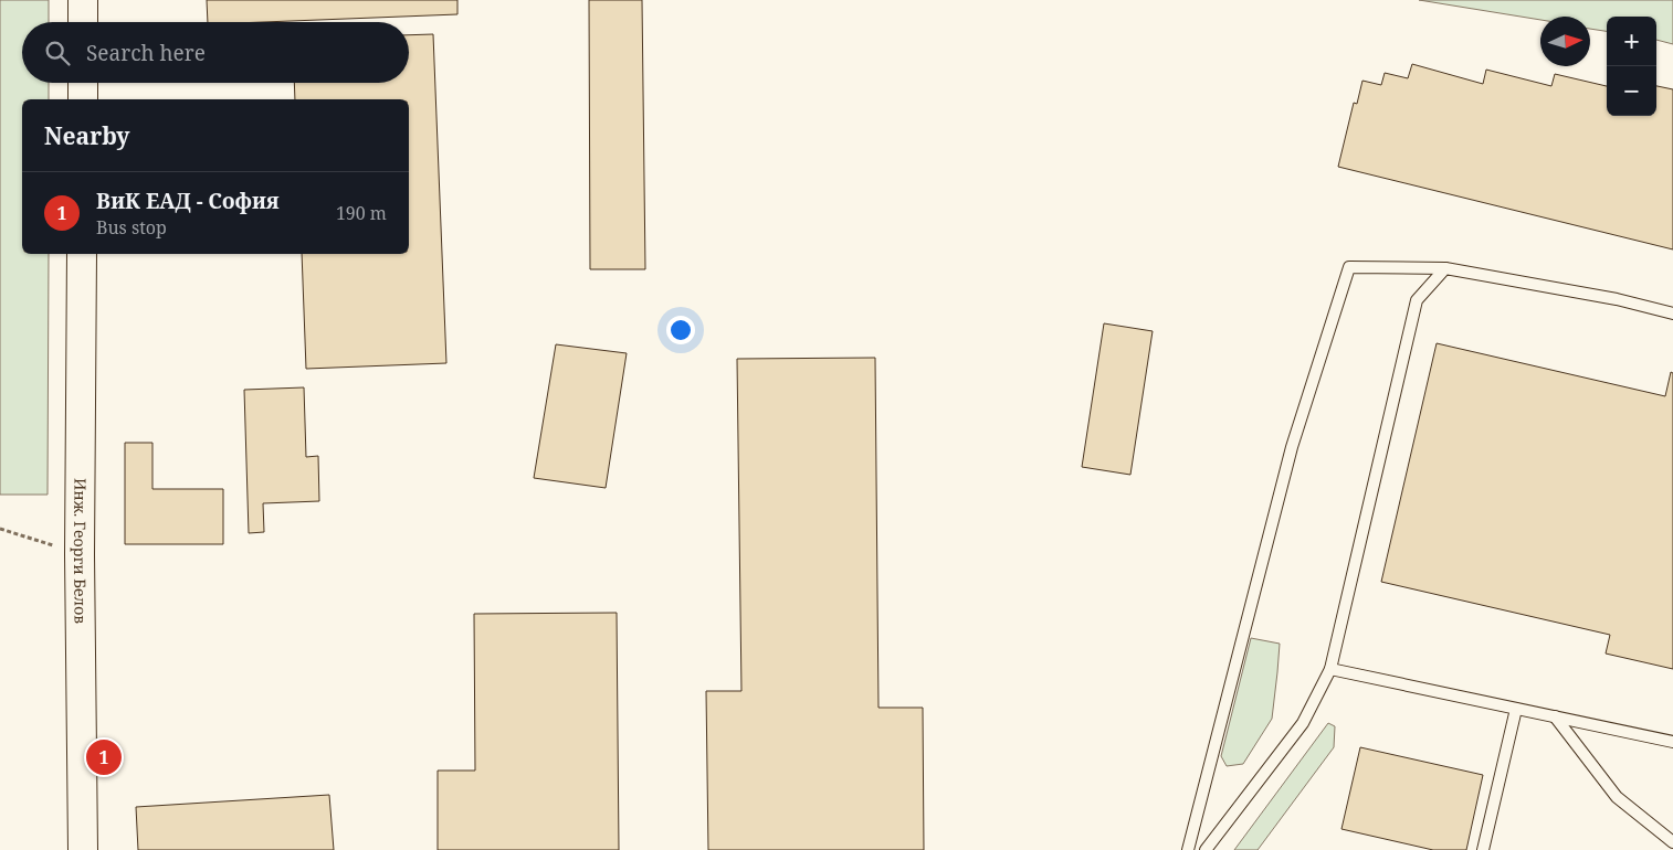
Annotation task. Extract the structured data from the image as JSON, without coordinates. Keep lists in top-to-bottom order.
{
  "streets": {
    "street": ["Инж. Георги Белов"]
  },
  "north": "right",
  "page": {
    "map_buttons": ["+", "−"],
    "search": "Search here",
    "heading": "Nearby",
    "list": [
      {
        "mark": "1",
        "name": "ВиК ЕАД - София",
        "note": "Bus stop",
        "value": "190 m"
      }
    ],
    "pins": "1"
  }
}
